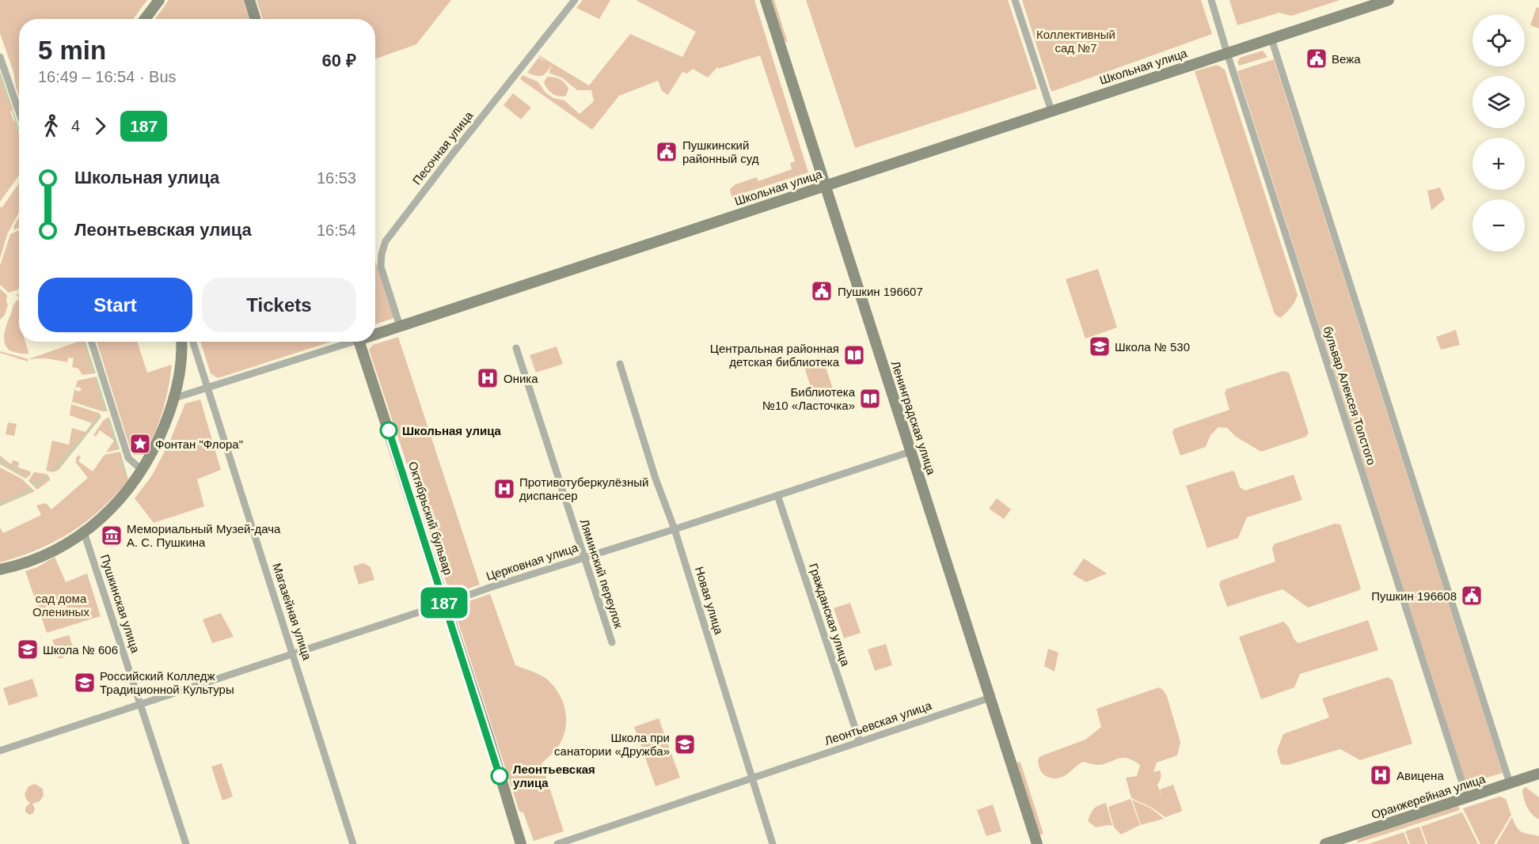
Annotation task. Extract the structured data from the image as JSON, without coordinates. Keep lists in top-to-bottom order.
{
  "streets": {
    "street": [
      "Школьная улица",
      "Песочная улица",
      "бульвар Алексея Толстого",
      "Ленинградская улица",
      "Октябрьский бульвар",
      "Церковная улица",
      "Ляминский переулок",
      "Новая улица",
      "Пушкинская улица",
      "Магазейная улица",
      "Гражданская улица",
      "Леонтьевская улица",
      "Оранжерейная улица"
    ]
  },
  "crossings": [
    ["Школьная улица", "Песочная улица"],
    ["Школьная улица", "бульвар Алексея Толстого"],
    ["Школьная улица", "Ленинградская улица"],
    ["Школьная улица", "Магазейная улица"],
    ["бульвар Алексея Толстого", "Оранжерейная улица"],
    ["Ленинградская улица", "Церковная улица"],
    ["Ленинградская улица", "Леонтьевская улица"],
    ["Октябрьский бульвар", "Церковная улица"],
    ["Церковная улица", "Ляминский переулок"],
    ["Церковная улица", "Новая улица"],
    ["Церковная улица", "Пушкинская улица"],
    ["Церковная улица", "Магазейная улица"],
    ["Церковная улица", "Гражданская улица"],
    ["Новая улица", "Леонтьевская улица"],
    ["Гражданская улица", "Леонтьевская улица"]
  ],
  "parks": ["Коллективный сад №7", "сад дома Олениных"],
  "places": {
    "public building": [
      "Вежа",
      "Пушкинский районный суд",
      "Пушкин 196607",
      "Пушкин 196608"
    ],
    "school or university": [
      "Школа № 530",
      "Школа № 606",
      "Российский Колледж Традиционной Культуры",
      "Школа при санатории «Дружба»"
    ],
    "library": ["Центральная районная детская библиотека", "Библиотека №10 «Ласточка»"],
    "hospital": ["Оника", "Противотуберкулёзный диспансер", "Авицена"],
    "other": ["Школьная улица", "Леонтьевская улица"],
    "place": ["Фонтан \"Флора\""],
    "museum": ["Мемориальный Музей-дача А. С. Пушкина"]
  },
  "lines": ["bus line 187"],
  "page": {
    "on_map": "187",
    "map_buttons": ["+", "−"],
    "heading": ["5 min", "16:49 – 16:54 · Bus", "60 ₽"],
    "legs": ["4", "187"],
    "list": [
      {
        "name": "Школьная улица",
        "value": "16:53"
      },
      {
        "name": "Леонтьевская улица",
        "value": "16:54"
      }
    ],
    "buttons": ["Start", "Tickets"]
  }
}
